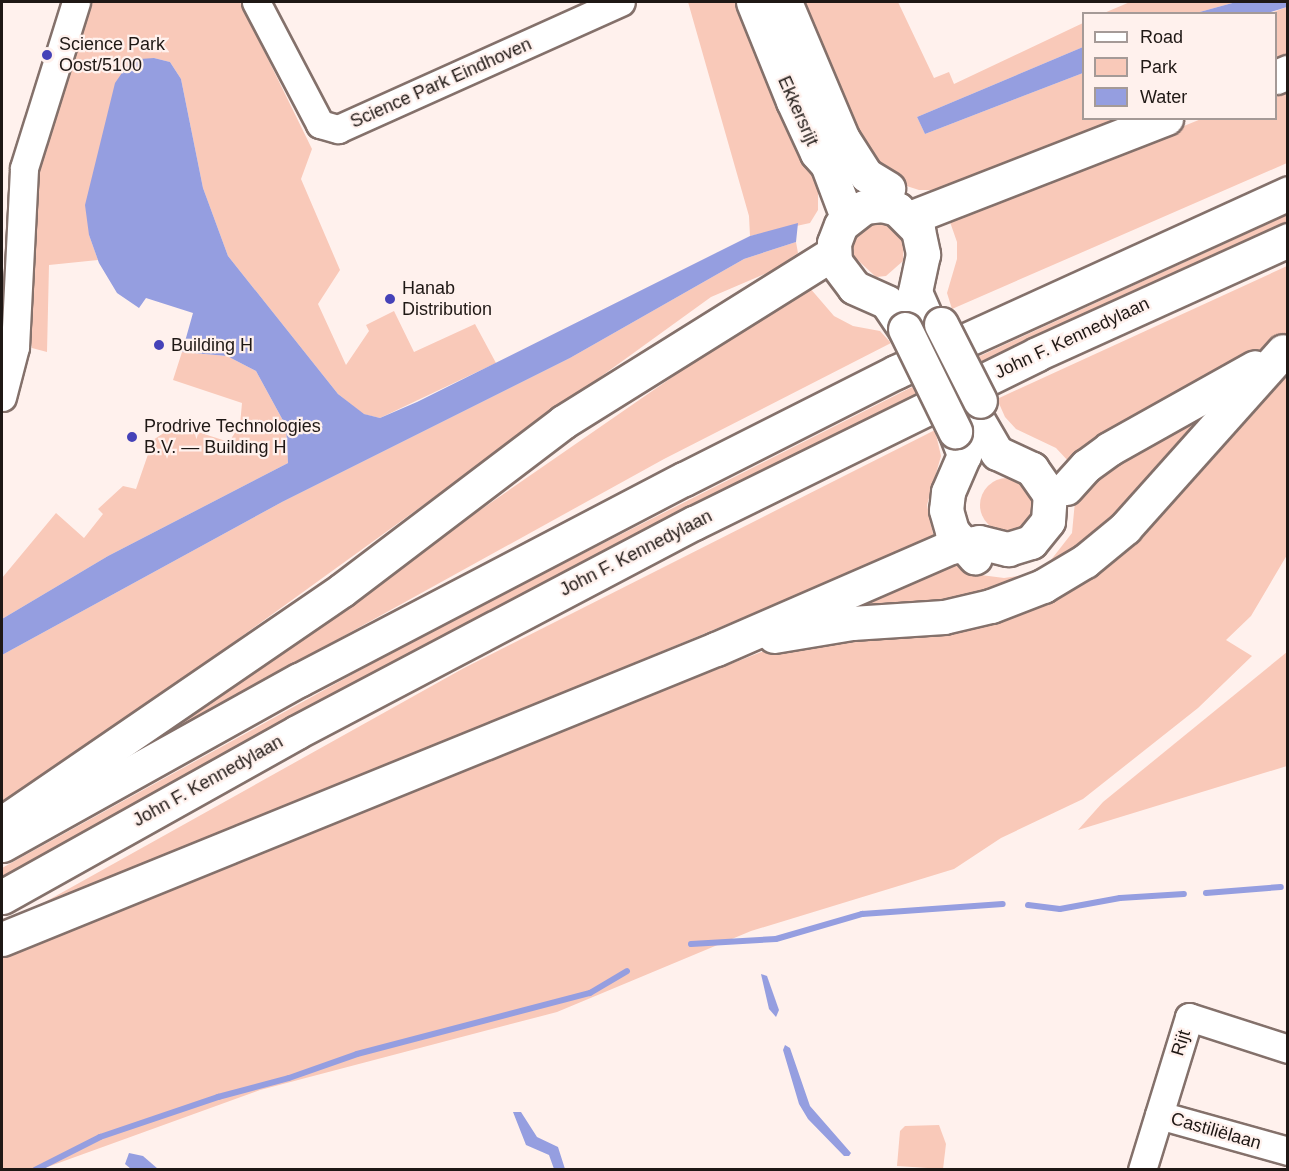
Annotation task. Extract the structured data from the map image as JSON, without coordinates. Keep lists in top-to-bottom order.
{
  "streets": {
    "main road": ["Ekkersrijt", "John F. Kennedylaan"],
    "street": ["Science Park Eindhoven", "Rijt", "Castiliëlaan"]
  },
  "crossings": [
    ["Rijt", "Castiliëlaan"]
  ],
  "places": [
    "Science Park Oost/5100",
    "Hanab Distribution",
    "Building H",
    "Prodrive Technologies B.V. — Building H"
  ],
  "legend": ["Road", "Park", "Water"]
}
